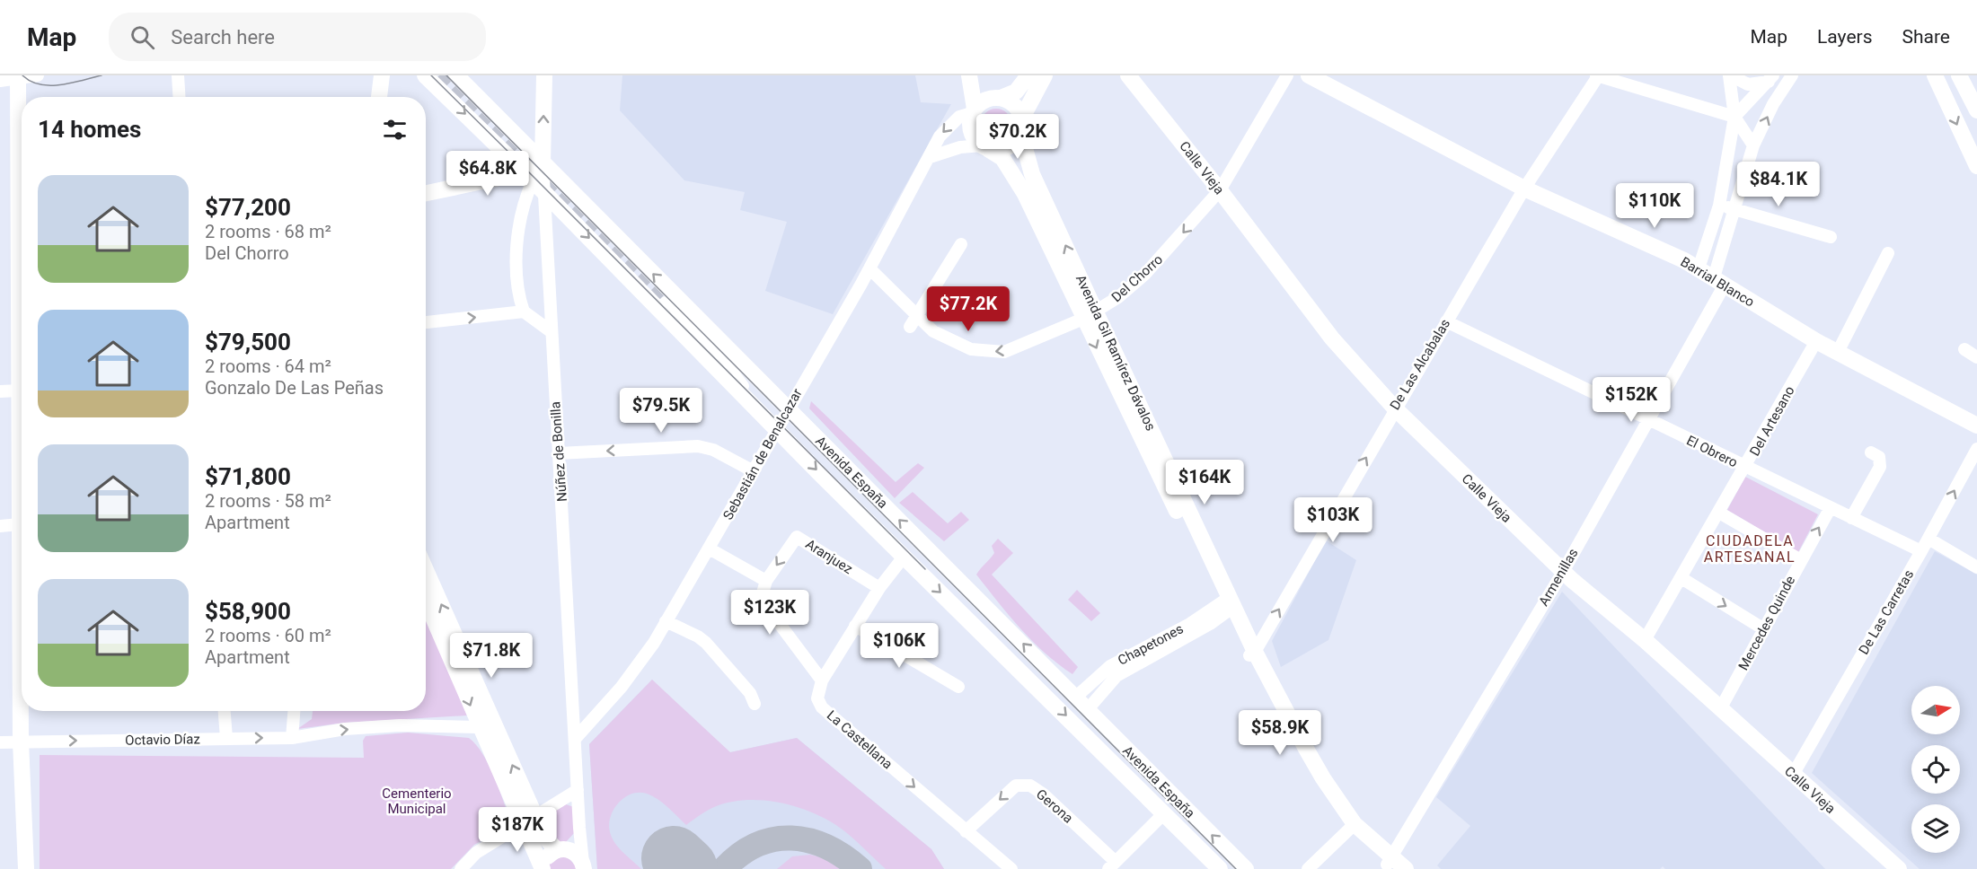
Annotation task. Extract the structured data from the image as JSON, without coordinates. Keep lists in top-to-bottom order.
{
  "streets": {
    "main road": [
      "Calle Vieja",
      "Barrial Blanco",
      "Avenida Gil Ramírez Dávalos",
      "Núñez de Bonilla",
      "Avenida España"
    ],
    "street": [
      "Del Chorro",
      "De Las Alcabalas",
      "Del Artesano",
      "El Obrero",
      "Sebastián de Benalcazar",
      "Aranjuez",
      "Armenillas",
      "De Las Carretas",
      "Mercedes Quinde",
      "Chapetones",
      "Octavio Díaz",
      "La Castellana",
      "Gerona"
    ]
  },
  "crossings": [
    ["Calle Vieja", "Del Chorro"],
    ["Calle Vieja", "De Las Alcabalas"],
    ["Calle Vieja", "Del Artesano"],
    ["Calle Vieja", "Armenillas"],
    ["Calle Vieja", "De Las Carretas"],
    ["Calle Vieja", "Mercedes Quinde"],
    ["Del Chorro", "Avenida Gil Ramírez Dávalos"],
    ["Del Chorro", "Sebastián de Benalcazar"],
    ["Barrial Blanco", "De Las Alcabalas"],
    ["Barrial Blanco", "Del Artesano"],
    ["Barrial Blanco", "Armenillas"],
    ["Avenida Gil Ramírez Dávalos", "De Las Alcabalas"],
    ["Avenida Gil Ramírez Dávalos", "Sebastián de Benalcazar"],
    ["Avenida Gil Ramírez Dávalos", "Armenillas"],
    ["Avenida Gil Ramírez Dávalos", "Chapetones"],
    ["De Las Alcabalas", "El Obrero"],
    ["Del Artesano", "El Obrero"],
    ["Núñez de Bonilla", "Sebastián de Benalcazar"],
    ["Núñez de Bonilla", "Avenida España"],
    ["El Obrero", "Armenillas"],
    ["El Obrero", "De Las Carretas"],
    ["El Obrero", "Mercedes Quinde"],
    ["Sebastián de Benalcazar", "Avenida España"],
    ["Avenida España", "Chapetones"],
    ["La Castellana", "Gerona"]
  ],
  "one_way": ["Del Chorro", "De Las Alcabalas", "Octavio Díaz"],
  "districts": ["CIUDADELA ARTESANAL"],
  "parks": ["Cementerio Municipal"],
  "north": "right",
  "page": {
    "header": "Map",
    "search": "Search here",
    "nav": ["Map", "Layers", "Share"],
    "heading": "14 homes",
    "price": [
      "$70.2K",
      "$64.8K",
      "$84.1K",
      "$110K",
      "$77.2K",
      "$152K",
      "$79.5K",
      "$164K",
      "$103K",
      "$123K",
      "$106K",
      "$71.8K",
      "$58.9K",
      "$187K"
    ],
    "list": [
      {
        "name": "$77,200",
        "note": "2 rooms · 68 m² · Del Chorro"
      },
      {
        "name": "$79,500",
        "note": "2 rooms · 64 m² · Gonzalo De Las Peñas"
      },
      {
        "name": "$71,800",
        "note": "2 rooms · 58 m² · Apartment"
      },
      {
        "name": "$58,900",
        "note": "2 rooms · 60 m² · Apartment"
      }
    ]
  }
}
